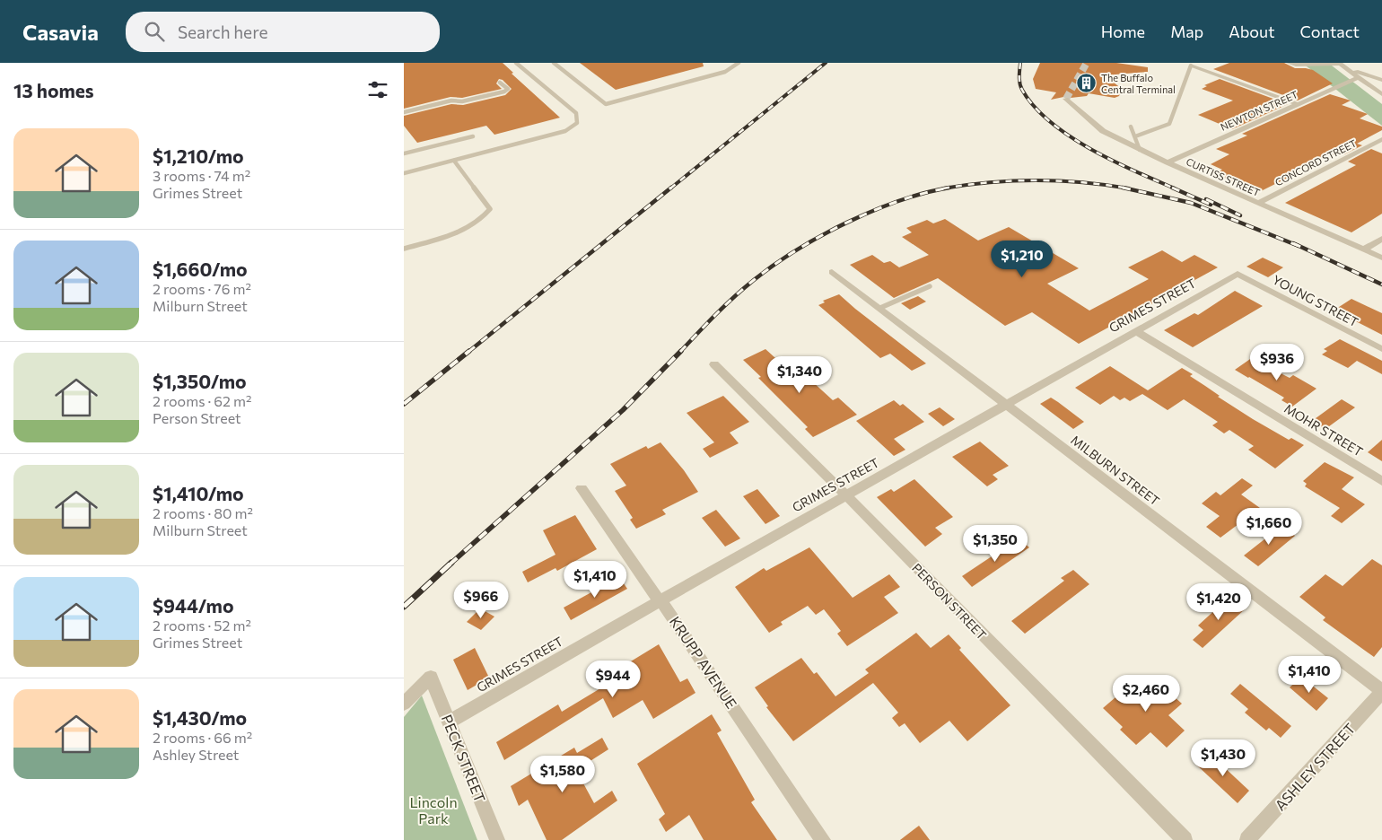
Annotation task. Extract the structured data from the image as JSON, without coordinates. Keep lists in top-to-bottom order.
{
  "streets": {
    "street": [
      "NEWTON STREET",
      "CONCORD STREET",
      "CURTISS STREET",
      "YOUNG STREET",
      "GRIMES STREET",
      "MOHR STREET",
      "MILBURN STREET",
      "PERSON STREET",
      "KRUPP AVENUE",
      "PECK STREET",
      "ASHLEY STREET"
    ]
  },
  "crossings": [
    ["NEWTON STREET", "CURTISS STREET"],
    ["CONCORD STREET", "CURTISS STREET"],
    ["YOUNG STREET", "GRIMES STREET"],
    ["GRIMES STREET", "MOHR STREET"],
    ["GRIMES STREET", "MILBURN STREET"],
    ["GRIMES STREET", "PERSON STREET"],
    ["GRIMES STREET", "KRUPP AVENUE"],
    ["GRIMES STREET", "PECK STREET"],
    ["MILBURN STREET", "ASHLEY STREET"]
  ],
  "parks": ["Lincoln Park"],
  "places": {
    "building": ["The Buffalo Central Terminal"]
  },
  "page": {
    "header": "Casavia",
    "search": "Search here",
    "nav": [
      "Home",
      "Map",
      "About",
      "Contact"
    ],
    "heading": "13 homes",
    "list": [
      {
        "name": "$1,210/mo",
        "note": "3 rooms · 74 m² · Grimes Street"
      },
      {
        "name": "$1,660/mo",
        "note": "2 rooms · 76 m² · Milburn Street"
      },
      {
        "name": "$1,350/mo",
        "note": "2 rooms · 62 m² · Person Street"
      },
      {
        "name": "$1,410/mo",
        "note": "2 rooms · 80 m² · Milburn Street"
      },
      {
        "name": "$944/mo",
        "note": "2 rooms · 52 m² · Grimes Street"
      },
      {
        "name": "$1,430/mo",
        "note": "2 rooms · 66 m² · Ashley Street"
      }
    ],
    "price": [
      "$1,210",
      "$936",
      "$1,340",
      "$1,660",
      "$1,350",
      "$1,410",
      "$966",
      "$1,420",
      "$1,410",
      "$944",
      "$2,460",
      "$1,430",
      "$1,580"
    ]
  }
}
